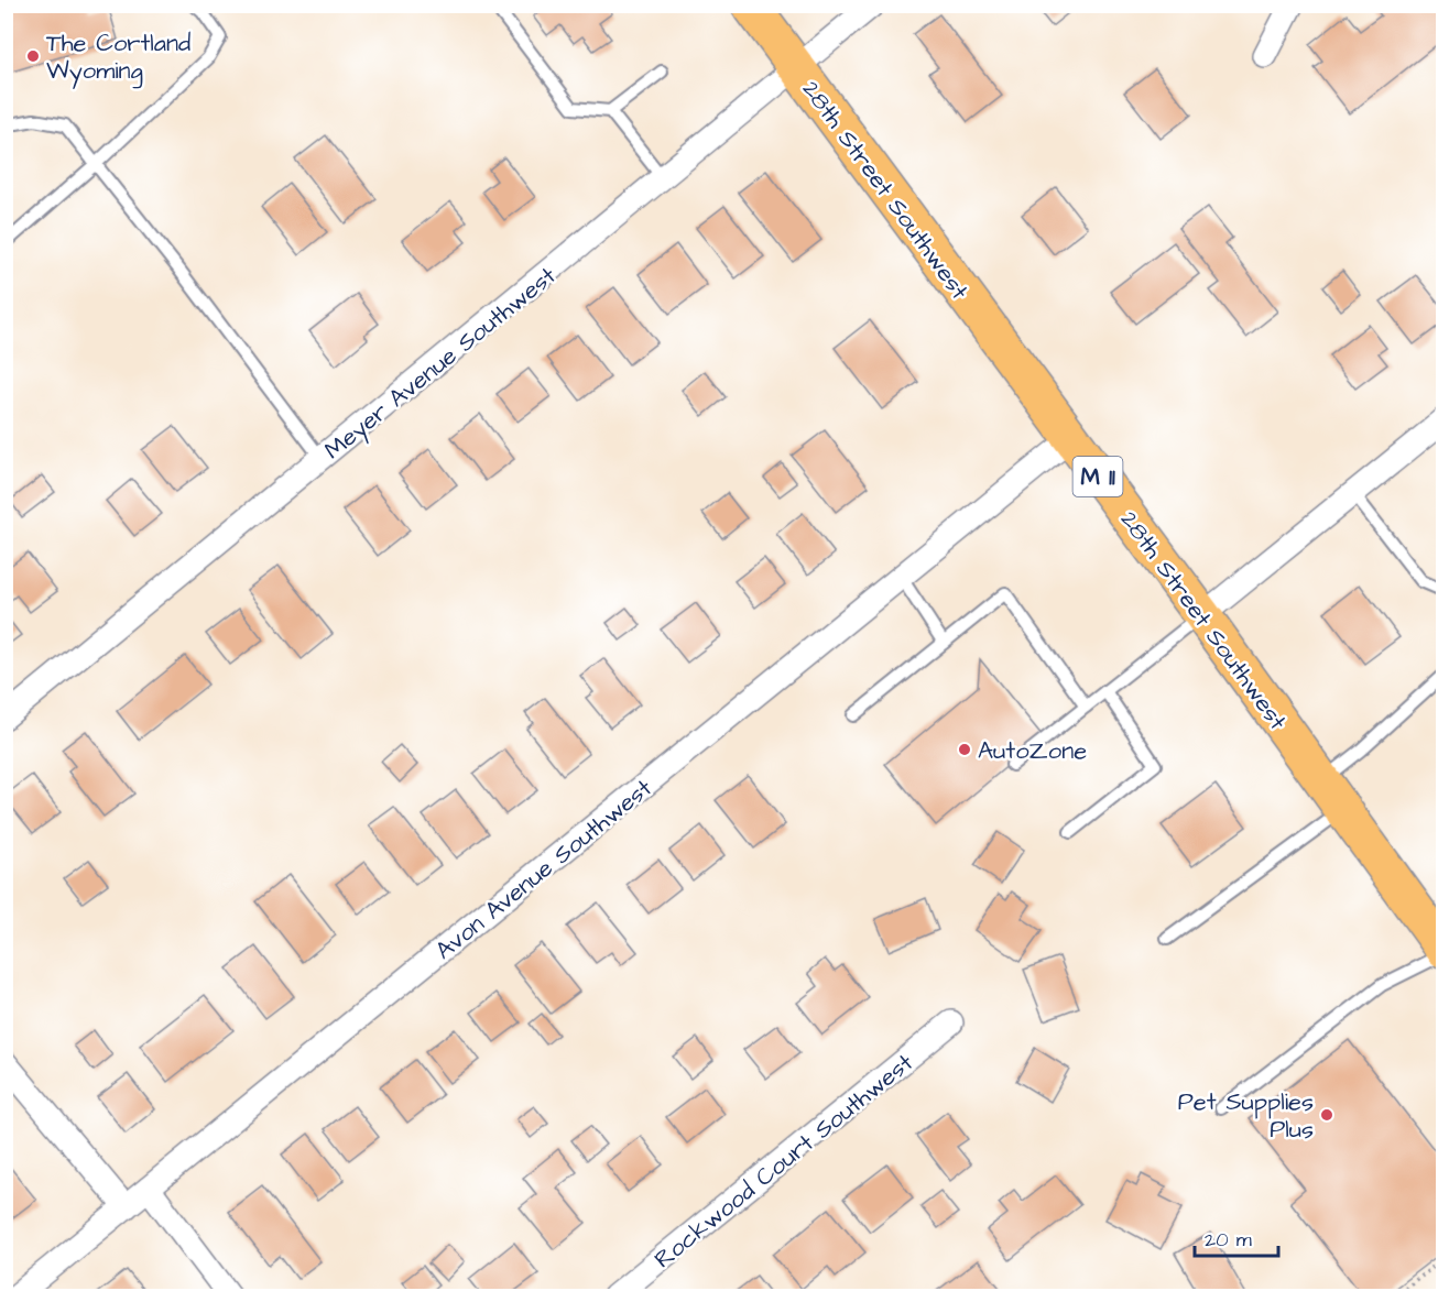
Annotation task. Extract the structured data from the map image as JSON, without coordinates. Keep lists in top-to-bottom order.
{
  "streets": {
    "main road": ["28th Street Southwest", "M 11"],
    "street": ["Meyer Avenue Southwest", "Avon Avenue Southwest", "Rockwood Court Southwest"]
  },
  "crossings": [
    ["28th Street Southwest", "Meyer Avenue Southwest"],
    ["28th Street Southwest", "Avon Avenue Southwest"]
  ],
  "places": ["The Cortland Wyoming", "AutoZone", "Pet Supplies Plus"],
  "scale_bar": "20 m"
}
